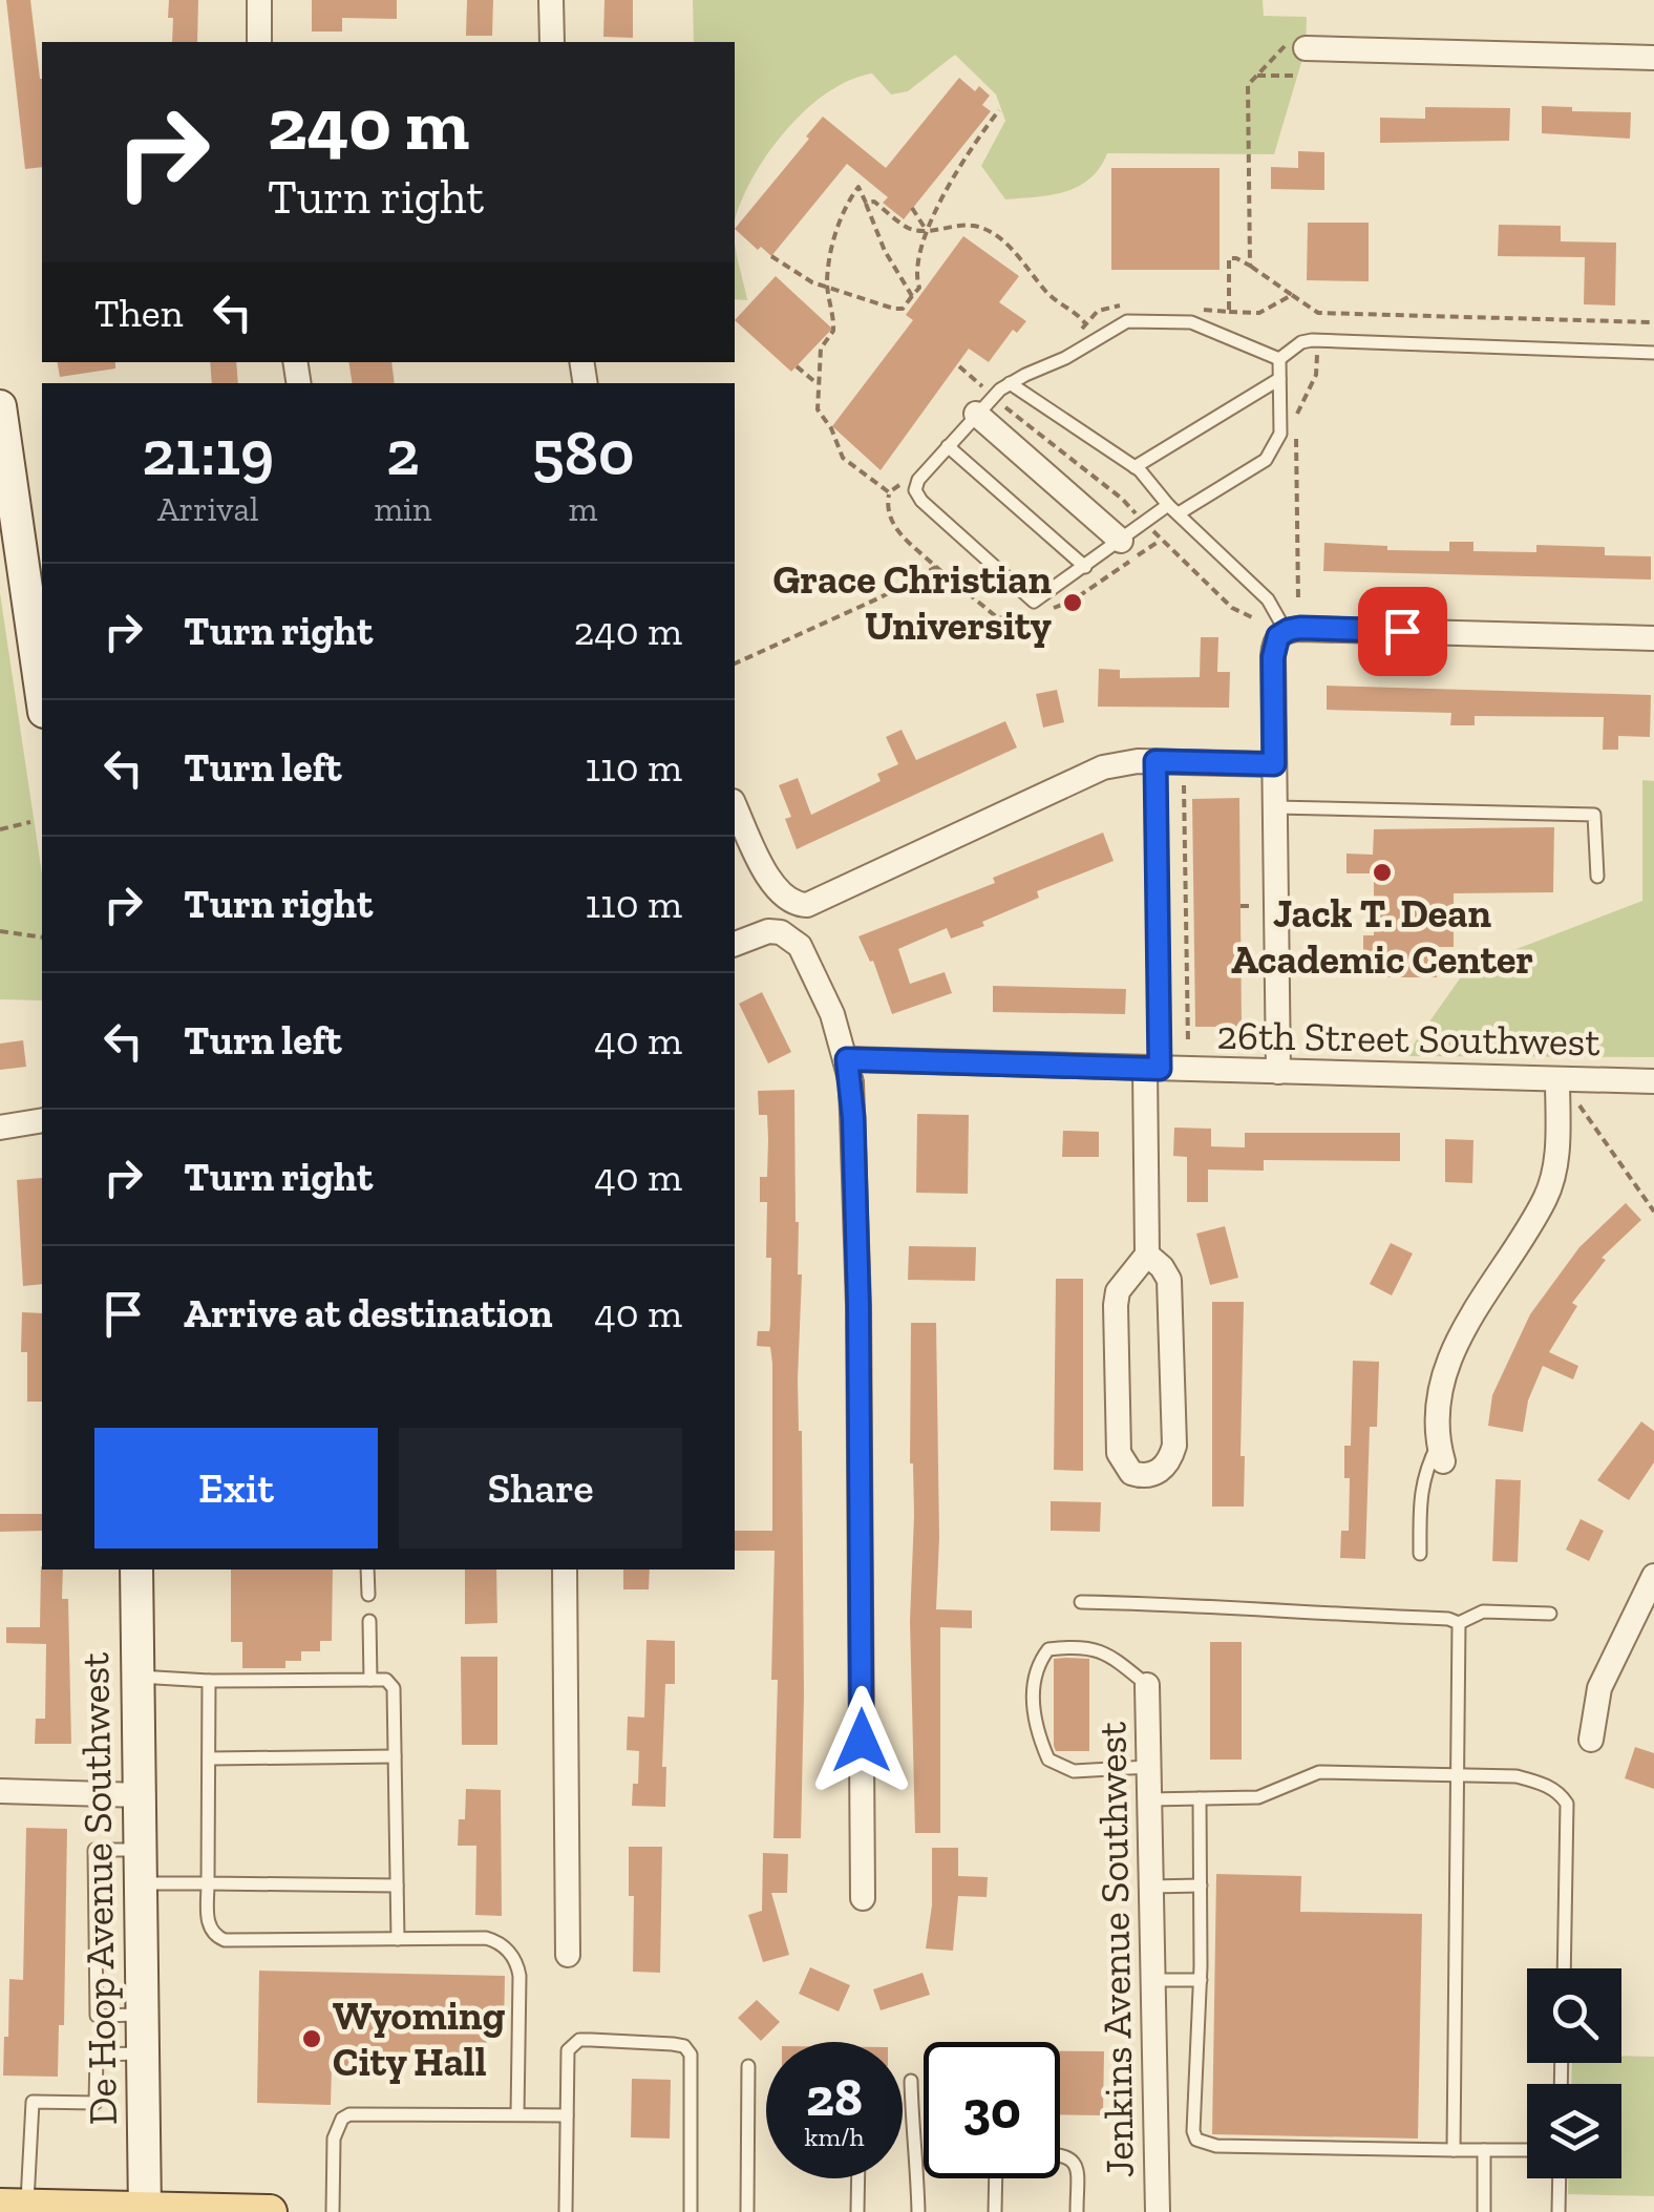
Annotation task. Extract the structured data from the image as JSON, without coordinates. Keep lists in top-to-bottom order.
{
  "streets": {
    "street": ["26th Street Southwest", "De Hoop Avenue Southwest", "Jenkins Avenue Southwest"]
  },
  "places": ["Grace Christian University", "Jack T. Dean Academic Center", "Wyoming City Hall"],
  "page": {
    "turn": ["240 m", "Turn right"],
    "then": "Then",
    "eta": [
      "21:19",
      "Arrival",
      "2",
      "min",
      "580",
      "m"
    ],
    "list": [
      {
        "name": "Turn right",
        "value": "240 m"
      },
      {
        "name": "Turn left",
        "value": "110 m"
      },
      {
        "name": "Turn right",
        "value": "110 m"
      },
      {
        "name": "Turn left",
        "value": "40 m"
      },
      {
        "name": "Turn right",
        "value": "40 m"
      },
      {
        "name": "Arrive at destination",
        "value": "40 m"
      }
    ],
    "buttons": ["Exit", "Share"],
    "speed": "28 km/h",
    "limit": "30"
  }
}
